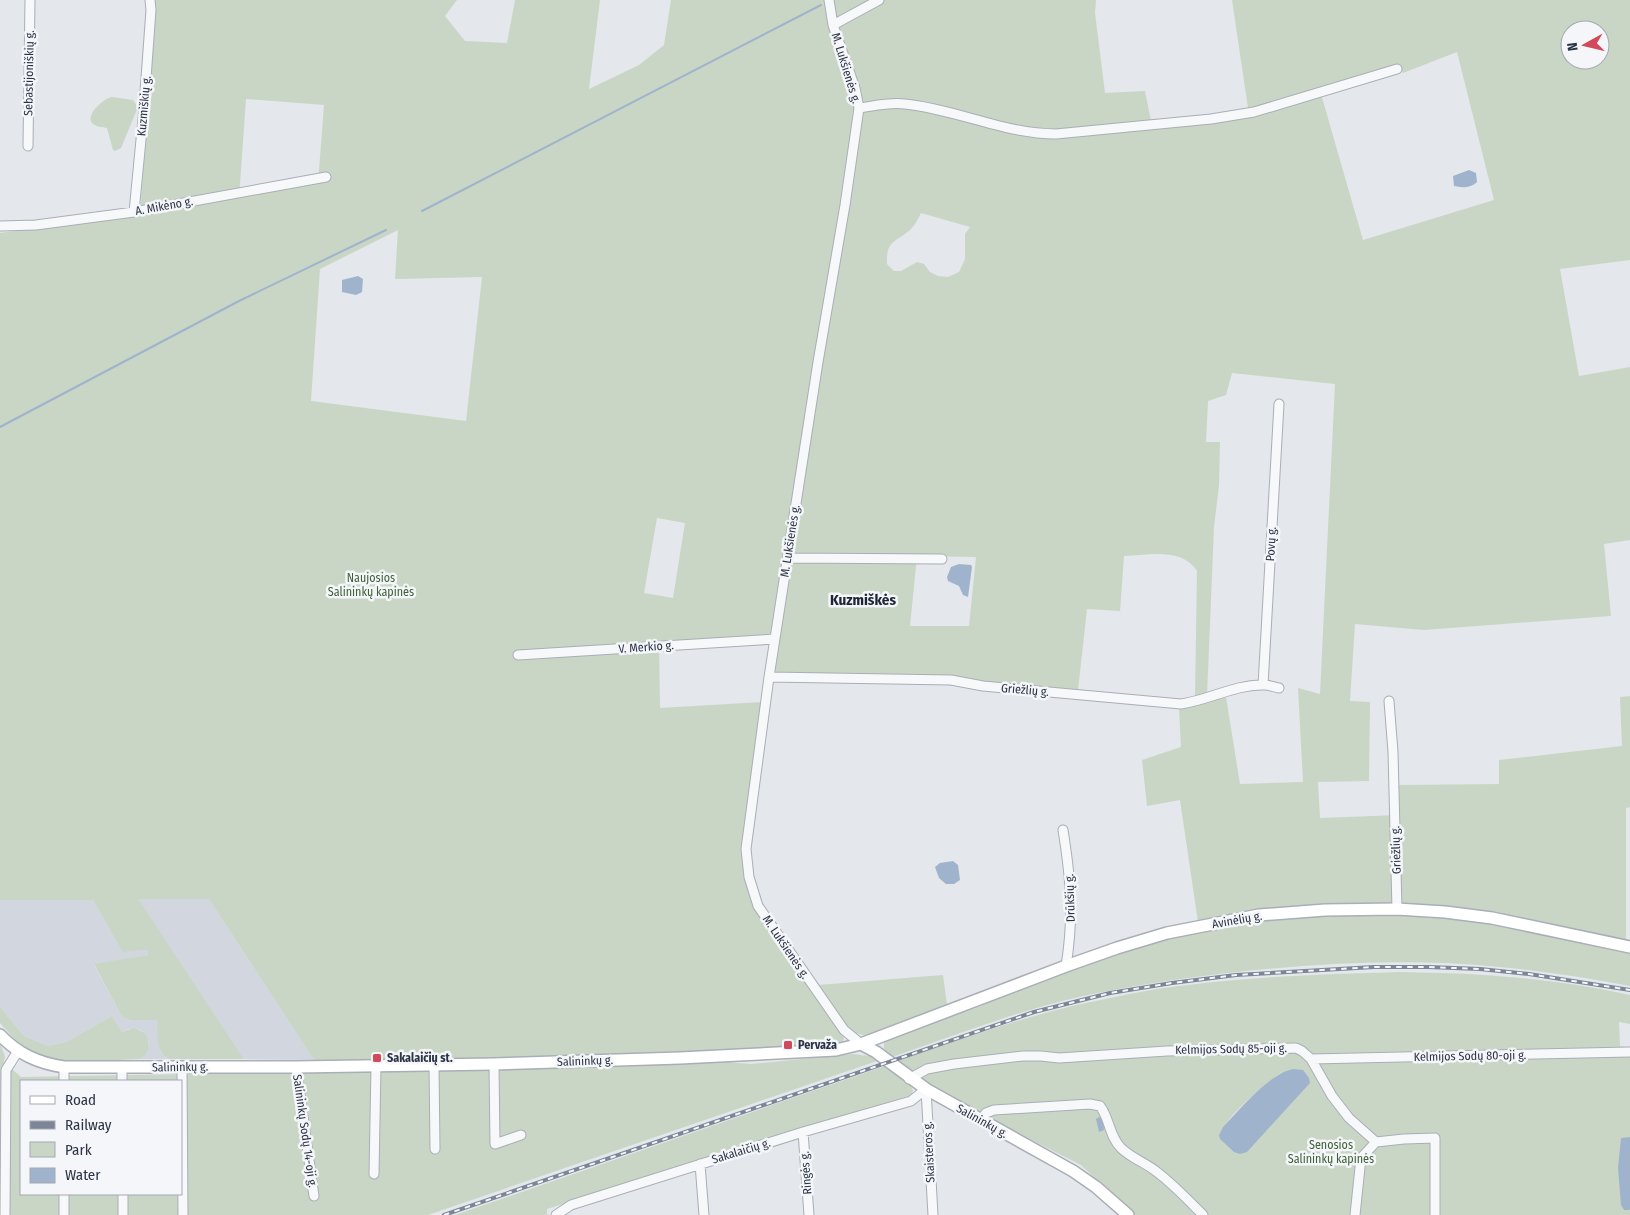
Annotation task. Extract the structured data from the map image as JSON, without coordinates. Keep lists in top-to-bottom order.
{
  "streets": {
    "main road": ["Avinėlių g.", "Salininkų g."],
    "street": [
      "M. Lukšienės g.",
      "Sebastijoniškių g.",
      "Kuzmiškių g.",
      "A. Mikėno g.",
      "Povų g.",
      "V. Merkio g.",
      "Griežlių g.",
      "Drūkšių g.",
      "Kelmijos Sodų 85-oji g.",
      "Kelmijos Sodų 80-oji g.",
      "Salininkų Sodų 14-oji g.",
      "Sakalaičių g.",
      "Skaisteros g.",
      "Ringės g."
    ]
  },
  "crossings": [
    ["M. Lukšienės g.", "V. Merkio g."],
    ["M. Lukšienės g.", "Griežlių g."],
    ["M. Lukšienės g.", "Avinėlių g."],
    ["M. Lukšienės g.", "Salininkų g."],
    ["Kuzmiškių g.", "A. Mikėno g."],
    ["Povų g.", "Griežlių g."],
    ["Griežlių g.", "Avinėlių g."],
    ["Drūkšių g.", "Avinėlių g."],
    ["Avinėlių g.", "Salininkų g."],
    ["Kelmijos Sodų 85-oji g.", "Kelmijos Sodų 80-oji g."],
    ["Kelmijos Sodų 85-oji g.", "Salininkų g."],
    ["Salininkų g.", "Salininkų Sodų 14-oji g."],
    ["Salininkų g.", "Sakalaičių g."],
    ["Salininkų g.", "Skaisteros g."],
    ["Sakalaičių g.", "Skaisteros g."],
    ["Sakalaičių g.", "Ringės g."]
  ],
  "districts": ["Kuzmiškės"],
  "parks": ["Naujosios Salininkų kapinės", "Senosios Salininkų kapinės"],
  "places": {
    "transit": ["Pervaža", "Sakalaičių st."]
  },
  "legend": [
    "Road",
    "Railway",
    "Park",
    "Water"
  ],
  "north": "left"
}
